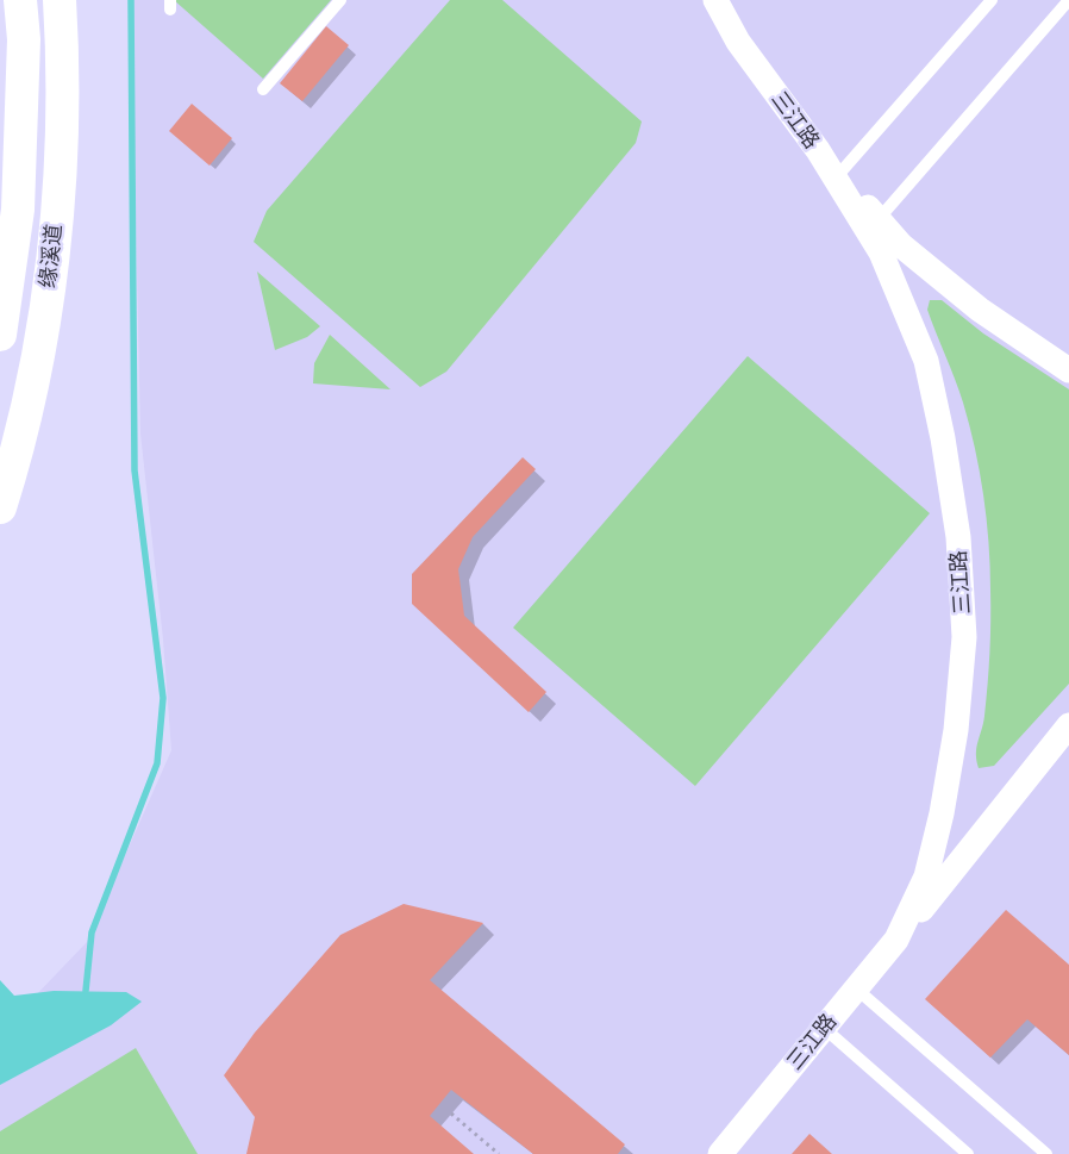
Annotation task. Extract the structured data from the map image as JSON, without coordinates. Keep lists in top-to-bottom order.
{
  "streets": {
    "main road": ["缘溪道"],
    "street": ["三江路"]
  }
}
